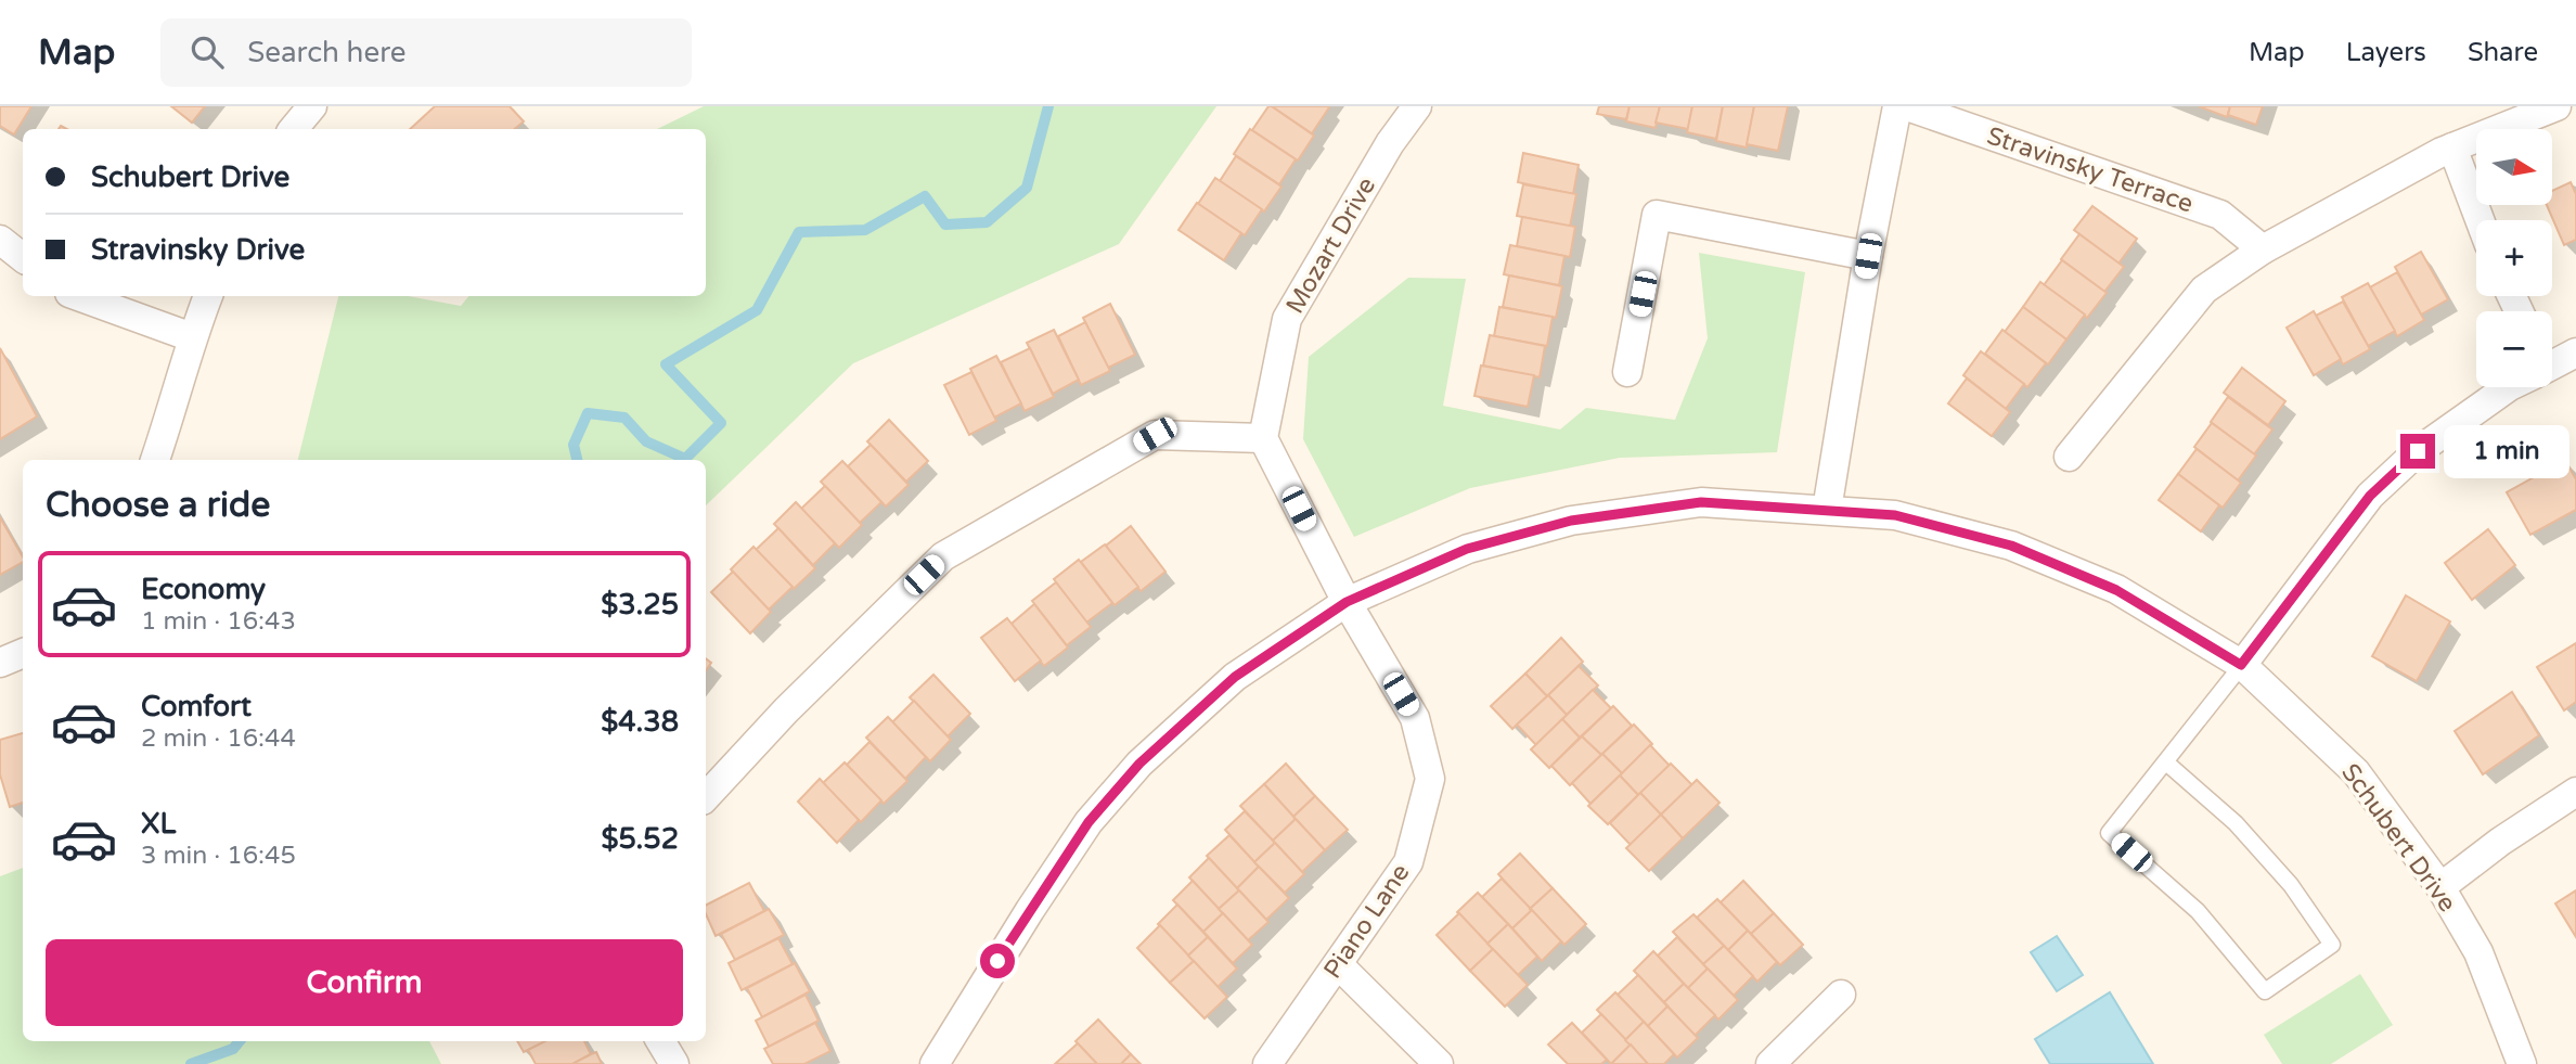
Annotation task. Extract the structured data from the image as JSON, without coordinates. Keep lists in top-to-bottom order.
{
  "streets": {
    "street": [
      "Stravinsky Terrace",
      "Mozart Drive",
      "Schubert Drive",
      "Piano Lane"
    ]
  },
  "crossings": [
    ["Schubert Drive", "Piano Lane"]
  ],
  "north": "right",
  "page": {
    "header": "Map",
    "search": "Search here",
    "nav": ["Map", "Layers", "Share"],
    "map_buttons": ["+", "−"],
    "banner": ["Schubert Drive", "Stravinsky Drive"],
    "bubble": "1 min",
    "heading": "Choose a ride",
    "list": [
      {
        "name": "Economy",
        "note": "1 min · 16:43",
        "value": "$3.25"
      },
      {
        "name": "Comfort",
        "note": "2 min · 16:44",
        "value": "$4.38"
      },
      {
        "name": "XL",
        "note": "3 min · 16:45",
        "value": "$5.52"
      }
    ],
    "buttons": "Confirm"
  }
}
